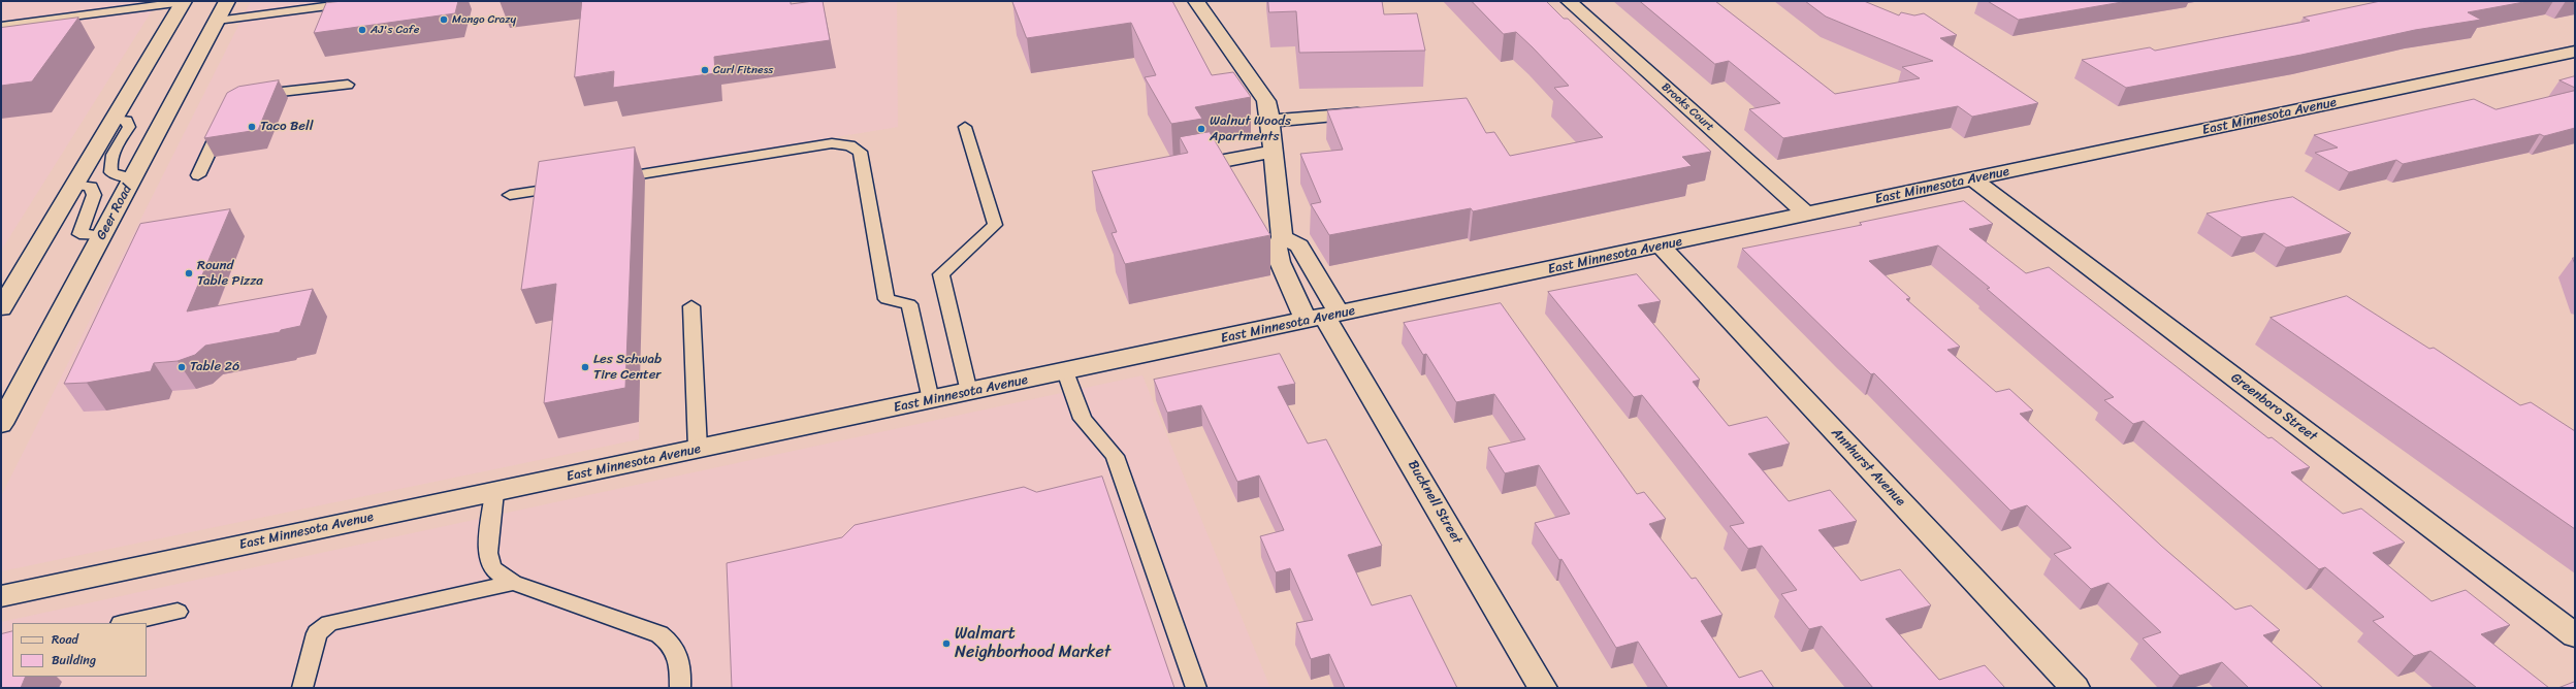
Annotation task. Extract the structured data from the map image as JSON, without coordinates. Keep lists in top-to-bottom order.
{
  "streets": {
    "street": [
      "Brooks Court",
      "East Minnesota Avenue",
      "Geer Road",
      "Greenboro Street",
      "Annhurst Avenue",
      "Bucknell Street"
    ]
  },
  "crossings": [
    ["Brooks Court", "East Minnesota Avenue"],
    ["East Minnesota Avenue", "Greenboro Street"],
    ["East Minnesota Avenue", "Annhurst Avenue"],
    ["East Minnesota Avenue", "Bucknell Street"]
  ],
  "places": [
    "Mango Crazy",
    "AJ's Cafe",
    "Curl Fitness",
    "Taco Bell",
    "Walnut Woods Apartments",
    "Round Table Pizza",
    "Table 26",
    "Les Schwab Tire Center",
    "Walmart Neighborhood Market"
  ],
  "legend": ["Road", "Building"]
}
